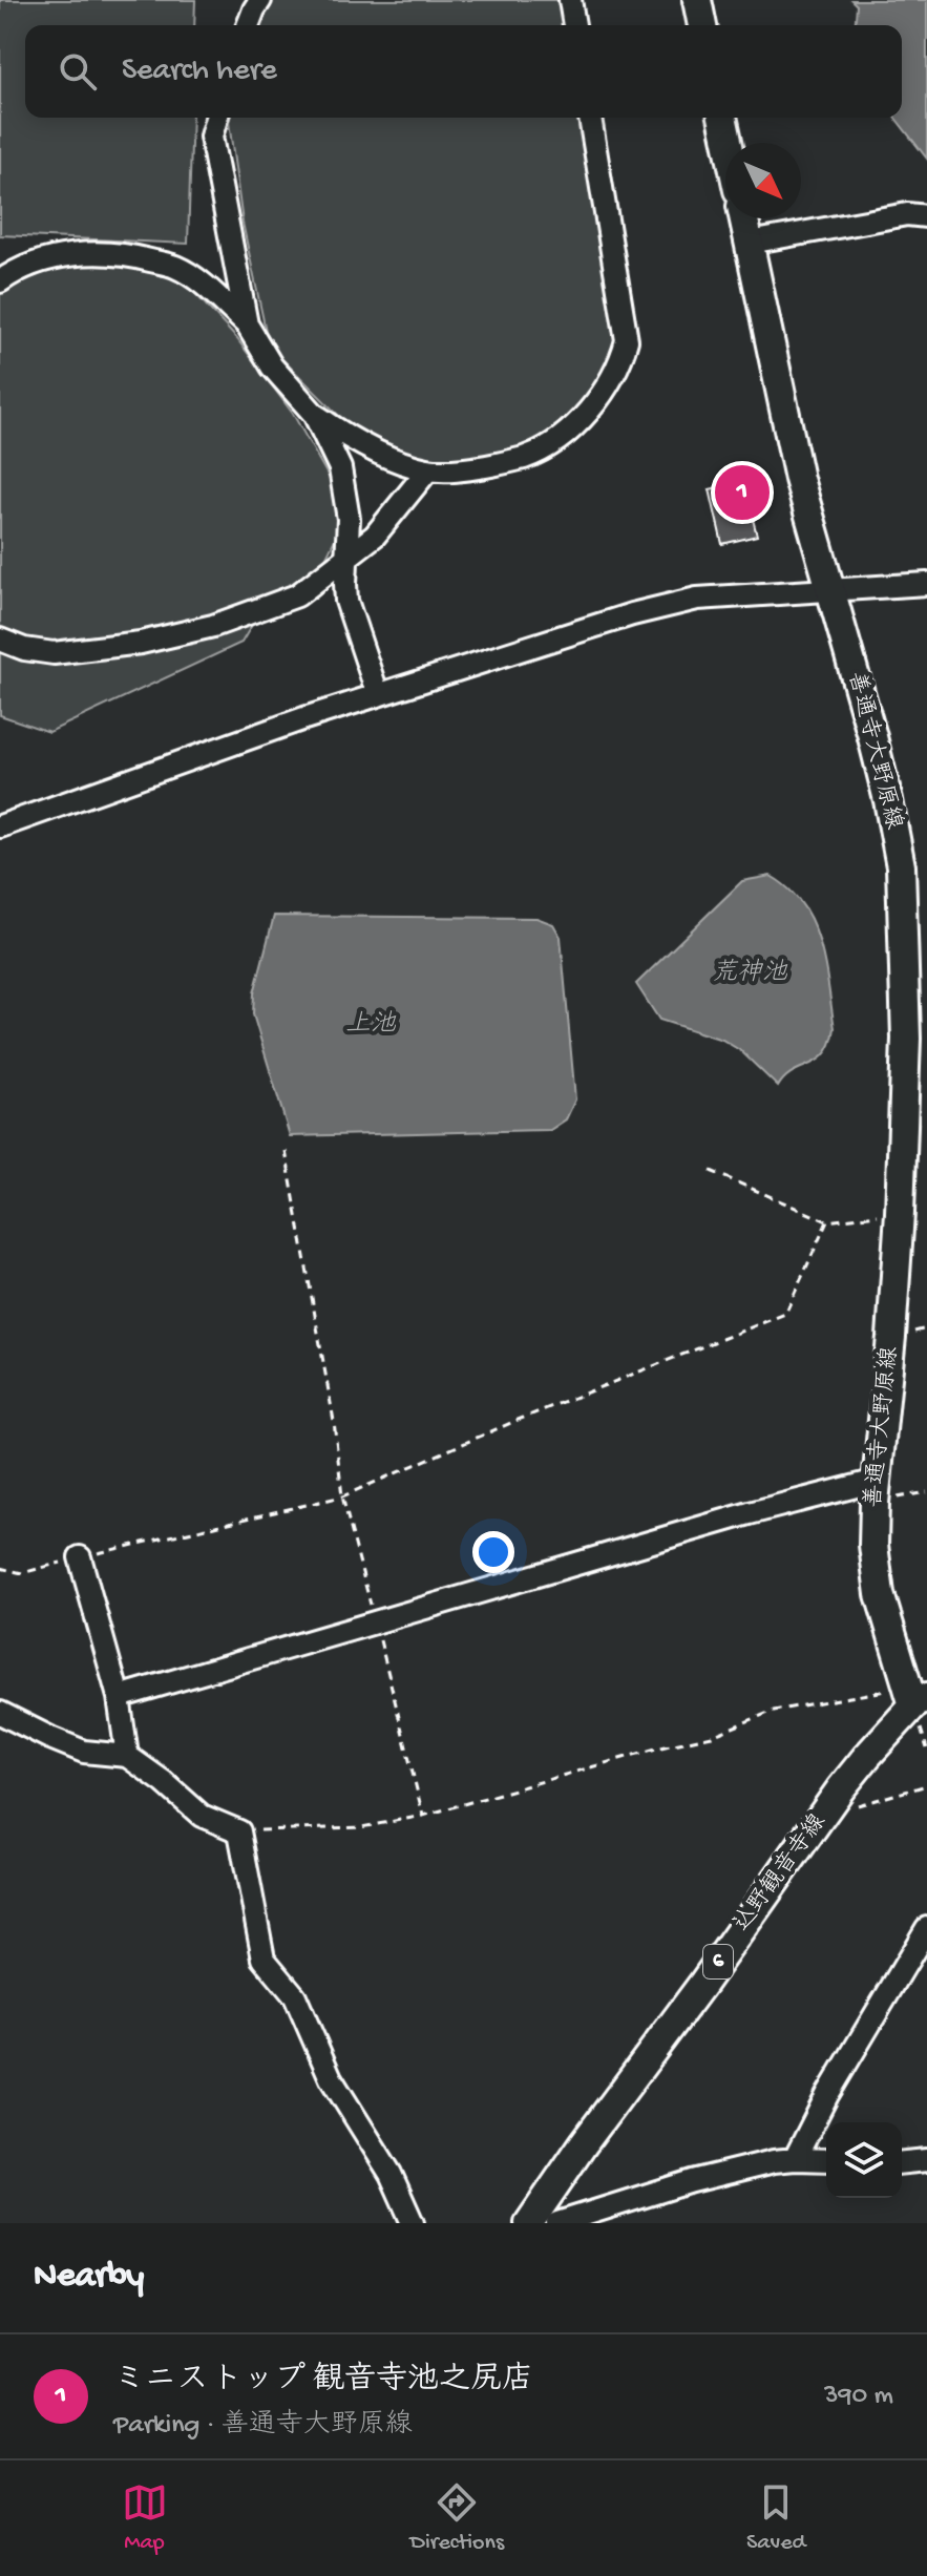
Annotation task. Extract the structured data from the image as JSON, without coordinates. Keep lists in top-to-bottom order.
{
  "streets": {
    "main road": ["善通寺大野原線", "込野観音寺線", "6"]
  },
  "crossings": [
    ["善通寺大野原線", "込野観音寺線"]
  ],
  "water": ["荒神池", "上池"],
  "north": "bottom right",
  "page": {
    "search": "Search here",
    "pins": "1",
    "heading": "Nearby",
    "list": [
      {
        "mark": "1",
        "name": "ミニストップ 観音寺池之尻店",
        "note": "Parking · 善通寺大野原線",
        "value": "390 m"
      }
    ],
    "nav": ["Map", "Directions", "Saved"]
  }
}
